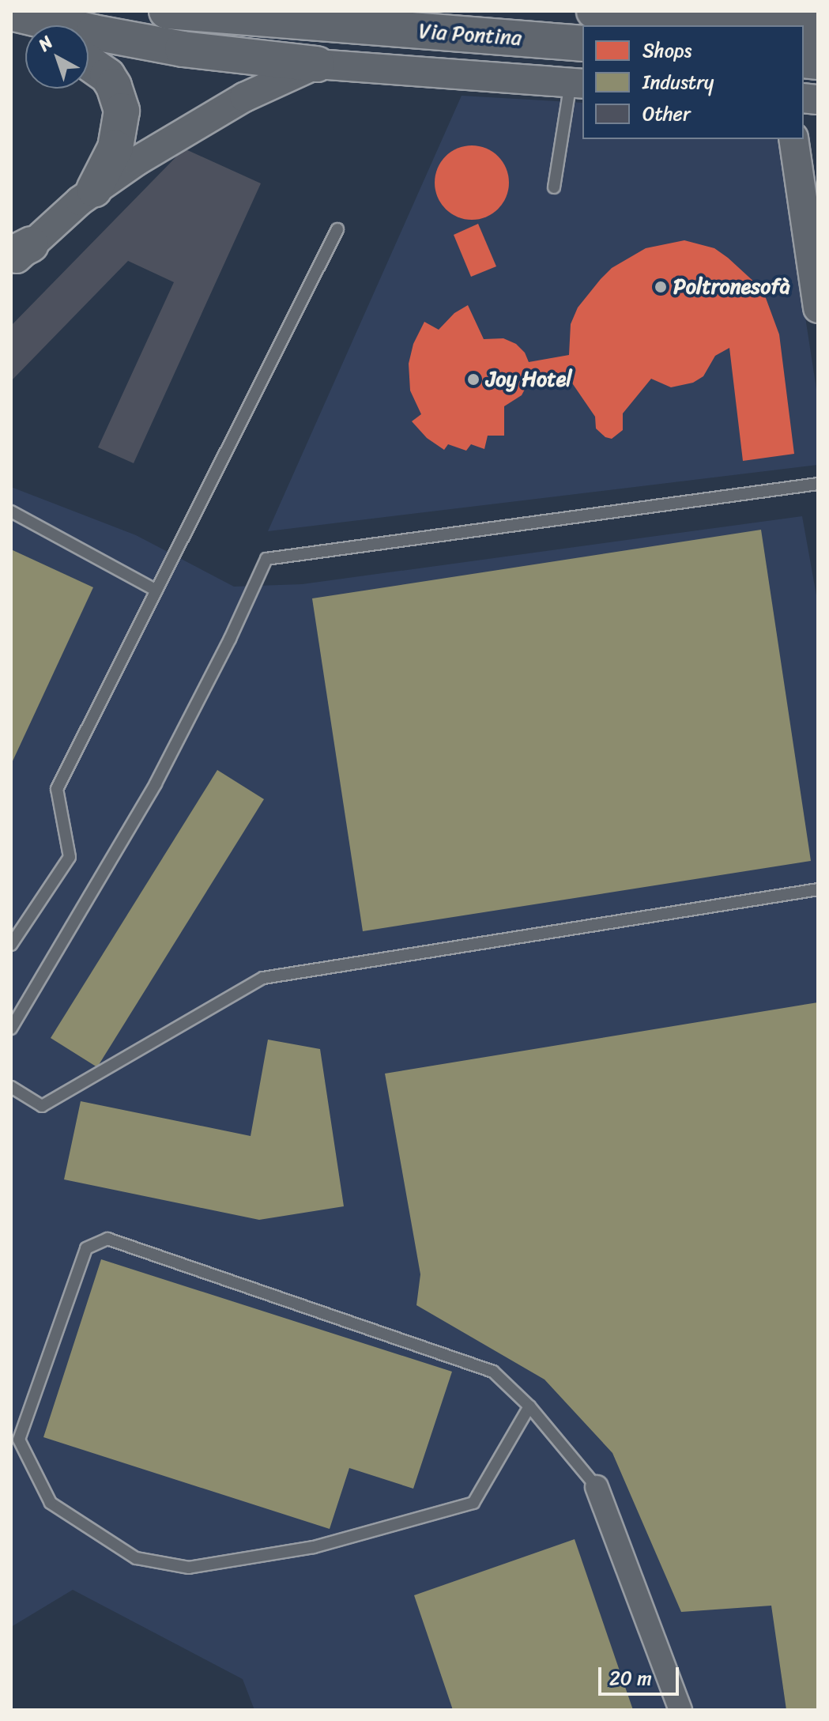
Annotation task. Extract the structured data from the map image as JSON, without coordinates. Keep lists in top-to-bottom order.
{
  "streets": {
    "highway": ["Via Pontina"]
  },
  "places": ["Poltronesofà", "Joy Hotel"],
  "legend": ["Shops", "Industry", "Other"],
  "scale_bar": "20 m",
  "north": "top left"
}
